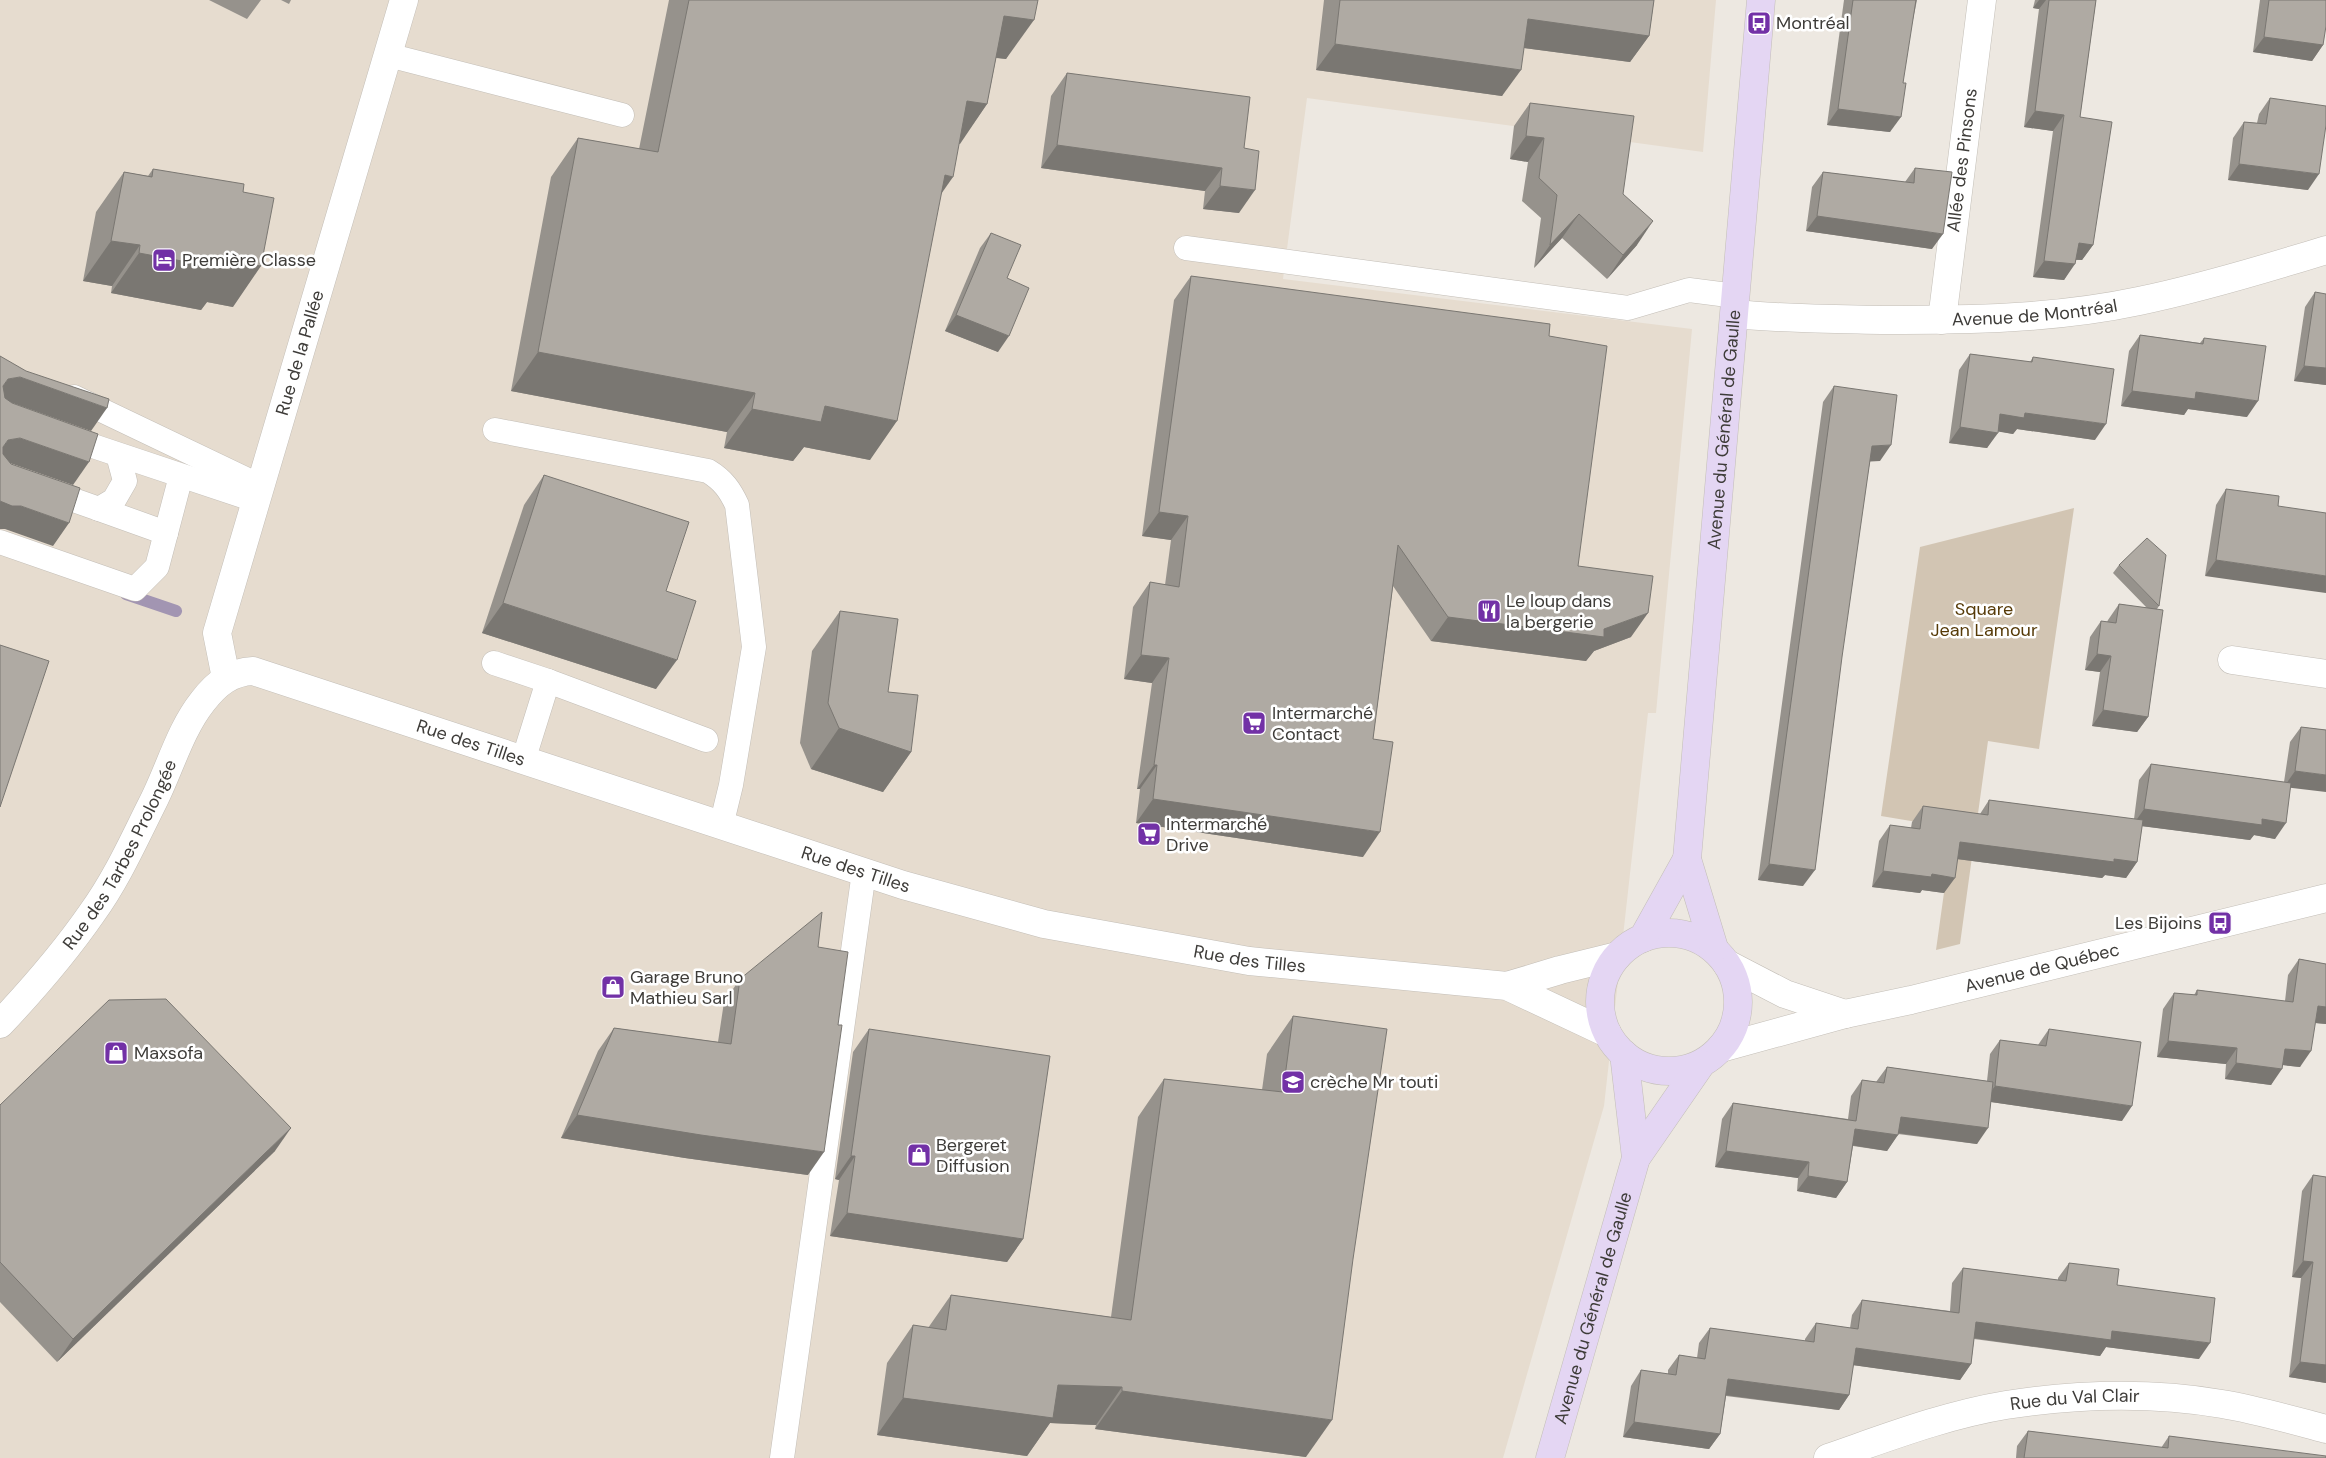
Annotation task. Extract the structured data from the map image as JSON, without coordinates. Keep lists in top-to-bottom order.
{
  "streets": {
    "street": [
      "Allée des Pinsons",
      "Avenue de Montréal",
      "Rue de la Pallée",
      "Avenue du Général de Gaulle",
      "Rue des Tilles",
      "Rue des Tarbes Prolongée",
      "Avenue de Québec",
      "Rue du Val Clair"
    ]
  },
  "crossings": [
    ["Allée des Pinsons", "Avenue de Montréal"],
    ["Avenue de Montréal", "Avenue du Général de Gaulle"],
    ["Rue de la Pallée", "Rue des Tilles"],
    ["Rue de la Pallée", "Rue des Tarbes Prolongée"],
    ["Avenue du Général de Gaulle", "Rue des Tilles"],
    ["Avenue du Général de Gaulle", "Avenue de Québec"],
    ["Rue des Tilles", "Rue des Tarbes Prolongée"],
    ["Rue des Tilles", "Avenue de Québec"]
  ],
  "parks": ["Square Jean Lamour"],
  "places": {
    "bus stop": ["Montréal", "Les Bijoins"],
    "hotel": ["Première Classe"],
    "restaurant": ["Le loup dans la bergerie"],
    "supermarket": ["Intermarché Contact", "Intermarché Drive"],
    "shop": ["Garage Bruno Mathieu Sarl", "Maxsofa", "Bergeret Diffusion"],
    "school or university": ["crèche Mr touti"]
  }
}
